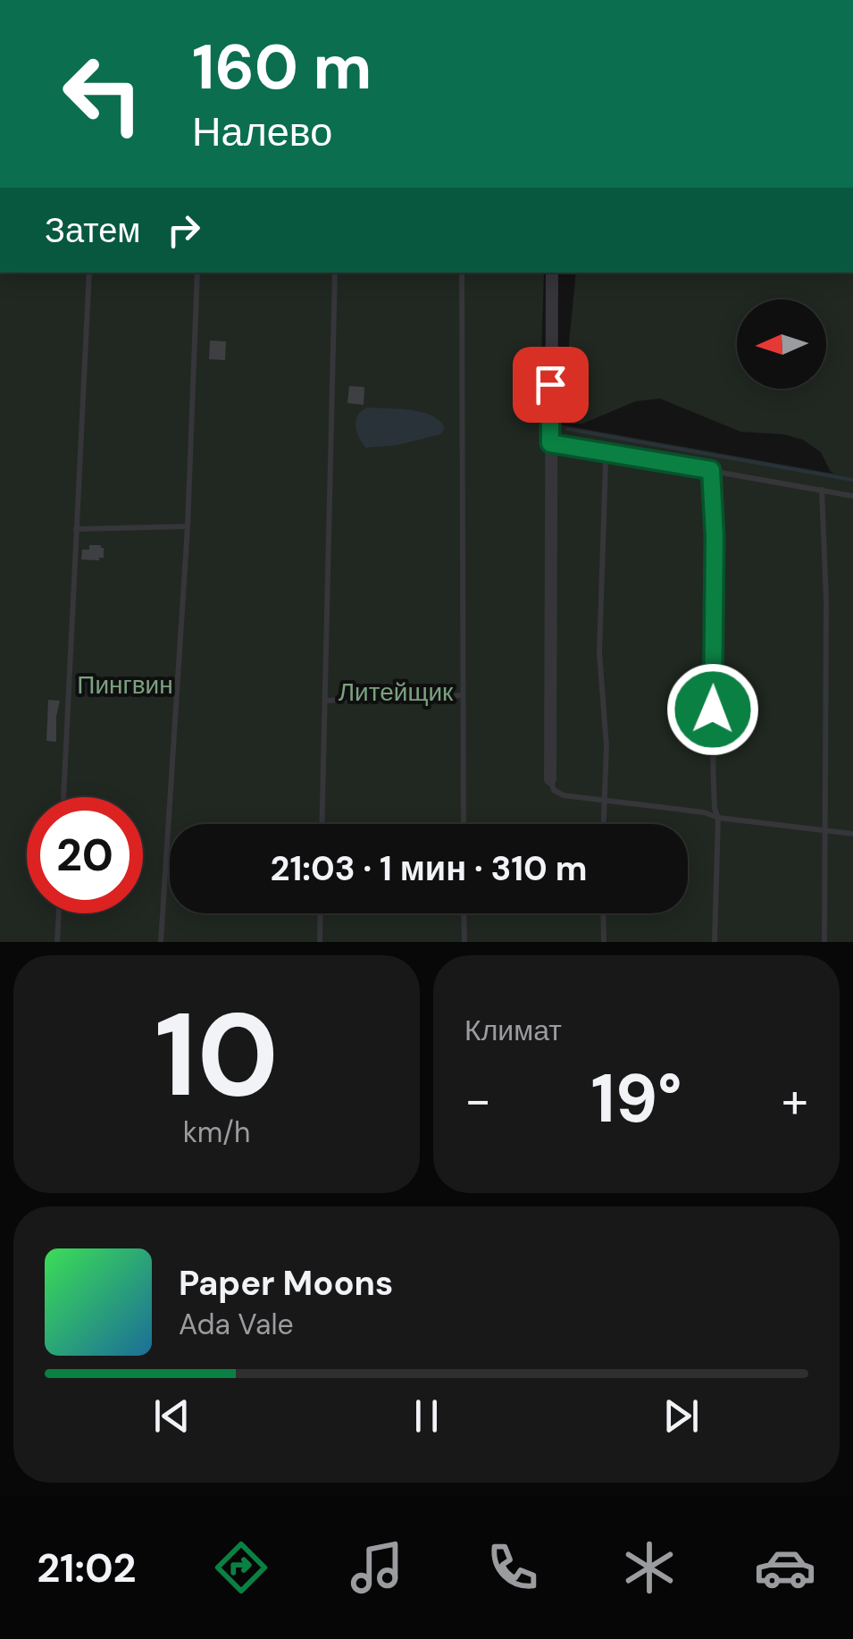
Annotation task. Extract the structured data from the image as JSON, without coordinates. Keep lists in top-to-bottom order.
{
  "parks": ["Пингвин", "Литейщик"],
  "north": "left",
  "page": {
    "turn": ["160 m", "Налево"],
    "then": "Затем",
    "limit": "20",
    "trip": "21:03 · 1 мин · 310 m",
    "tile": [
      ["10", "km/h"],
      "Климат"
    ],
    "heat": ["−", "19°", "+"],
    "song": ["Paper Moons", "Ada Vale"],
    "tabs": "21:02"
  }
}
